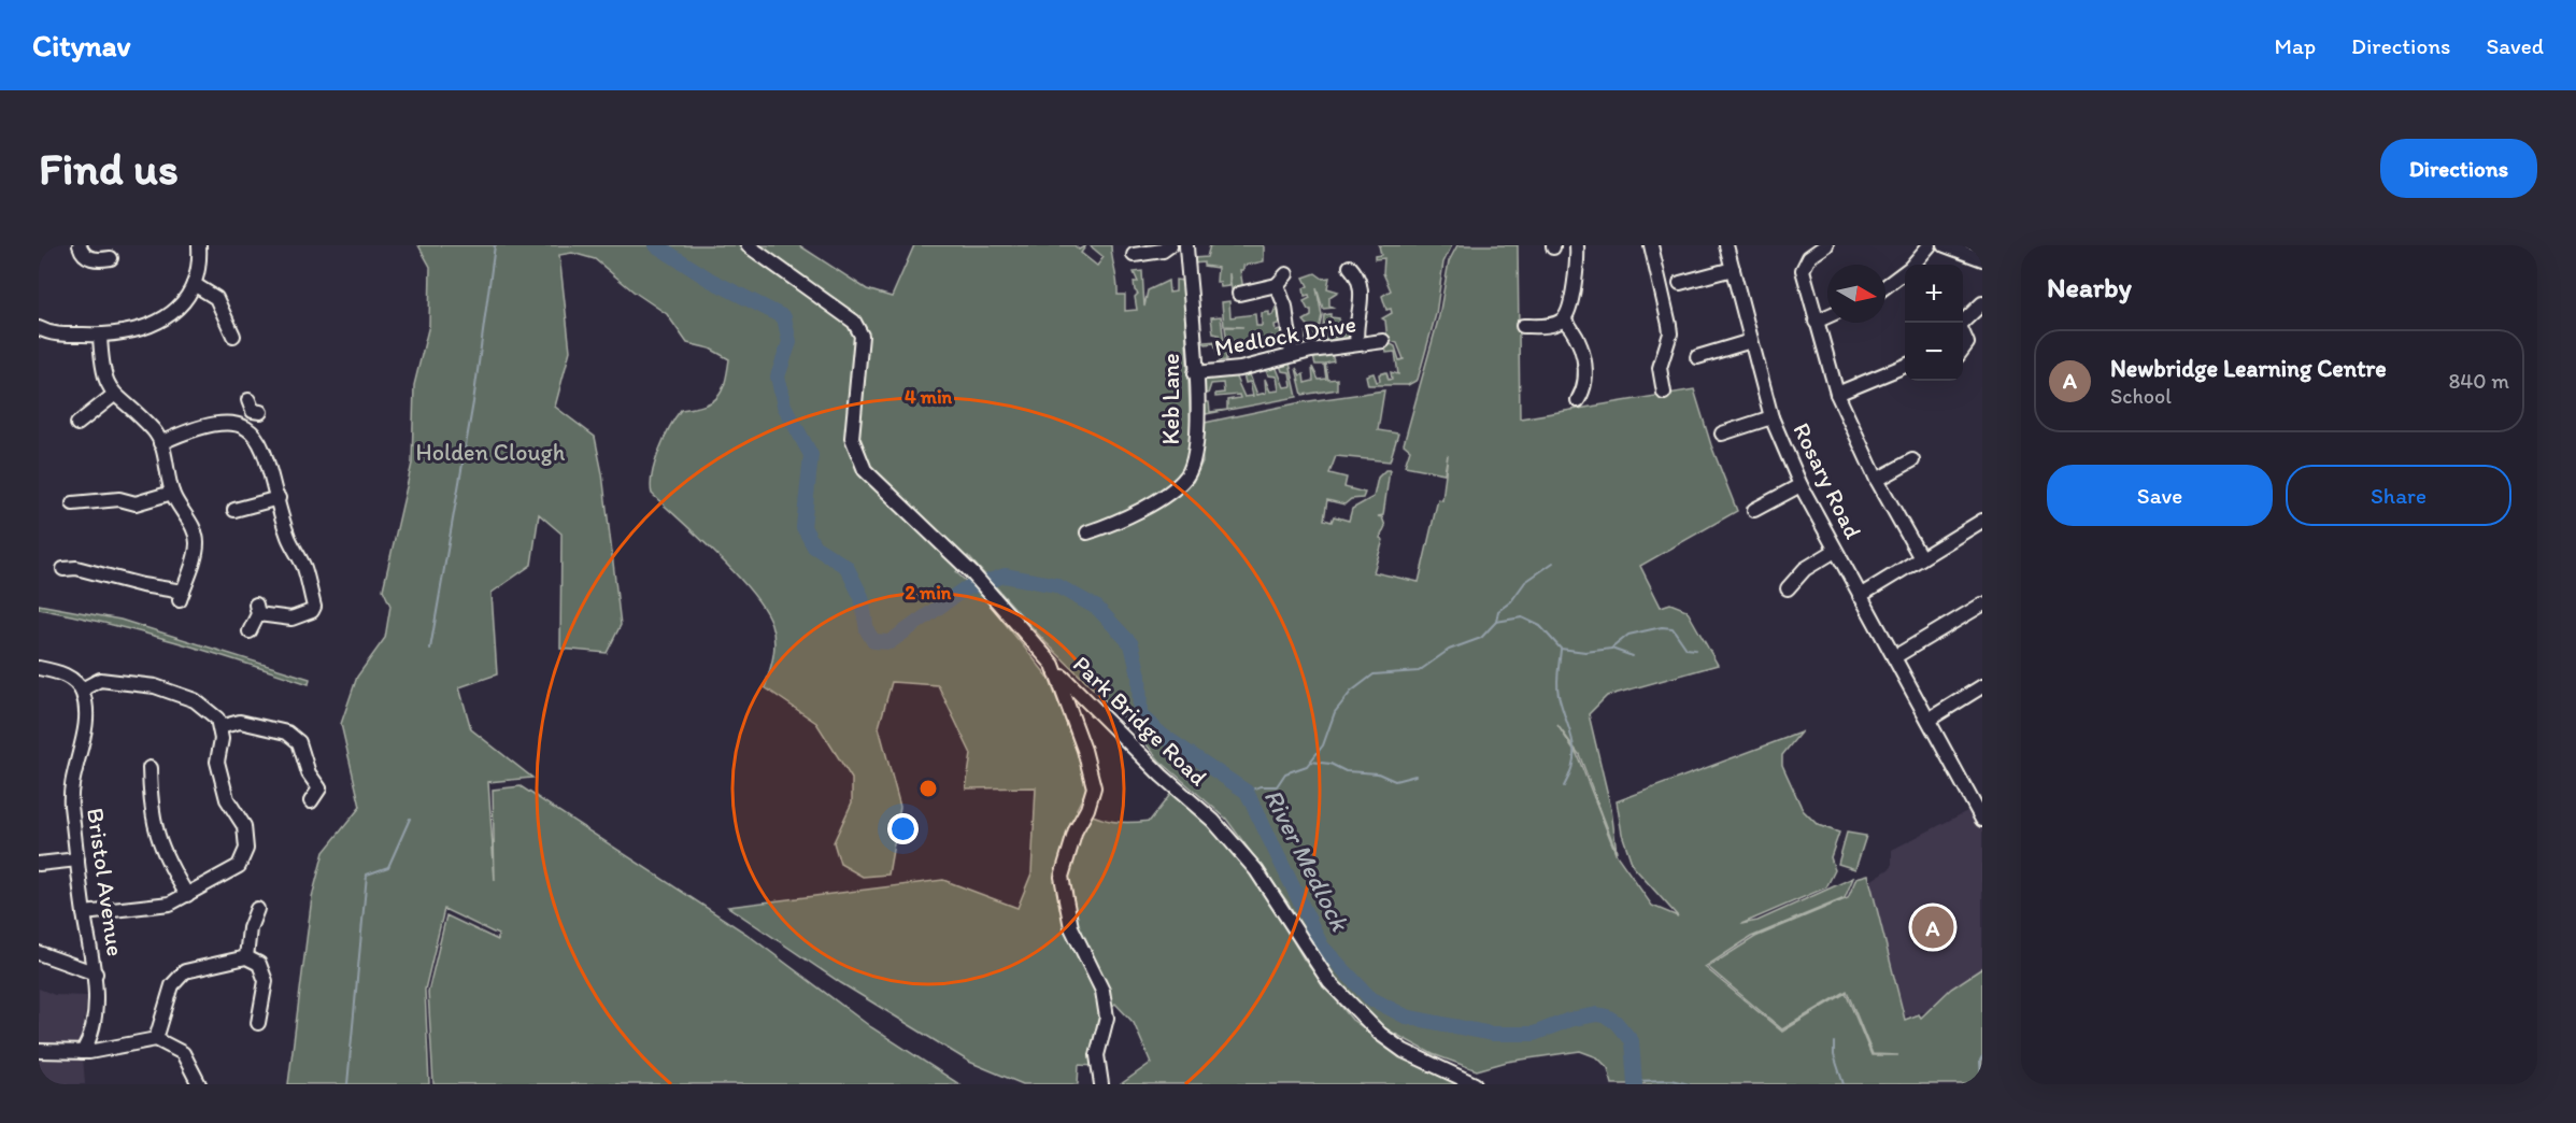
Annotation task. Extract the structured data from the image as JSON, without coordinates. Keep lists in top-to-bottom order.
{
  "streets": {
    "street": [
      "Medlock Drive",
      "Keb Lane",
      "Rosary Road",
      "Park Bridge Road",
      "Bristol Avenue"
    ]
  },
  "crossings": [
    ["Medlock Drive", "Keb Lane"]
  ],
  "water": ["River Medlock"],
  "parks": ["Holden Clough"],
  "north": "right",
  "page": {
    "header": "Citynav",
    "nav": ["Map", "Directions", "Saved"],
    "buttons": [
      "Directions",
      ["Save", "Share"]
    ],
    "title": "Find us",
    "heading": "Nearby",
    "map_buttons": ["+", "−"],
    "list": [
      {
        "mark": "A",
        "name": "Newbridge Learning Centre",
        "note": "School",
        "value": "840 m"
      }
    ],
    "pins": "A"
  },
  "rings": ["4 min", "2 min"]
}
